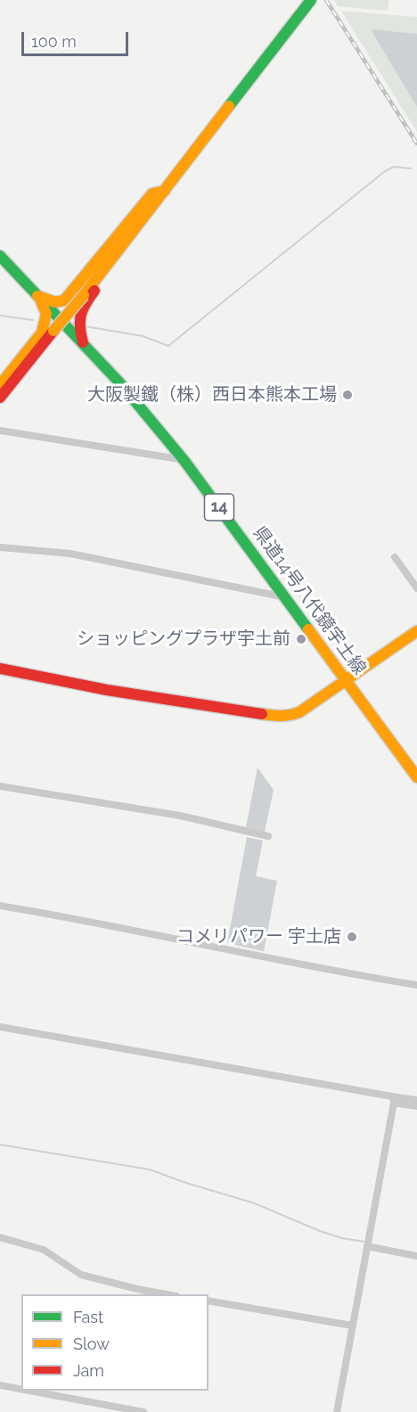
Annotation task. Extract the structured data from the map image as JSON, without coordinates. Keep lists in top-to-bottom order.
{
  "streets": {
    "street": ["14", "県道14号八代鏡宇土線"]
  },
  "places": ["大阪製鐵（株）西日本熊本工場", "ショッピングプラザ宇土前", "コメリパワー 宇土店"],
  "legend": ["Fast", "Slow", "Jam"],
  "scale_bar": "100 m"
}
